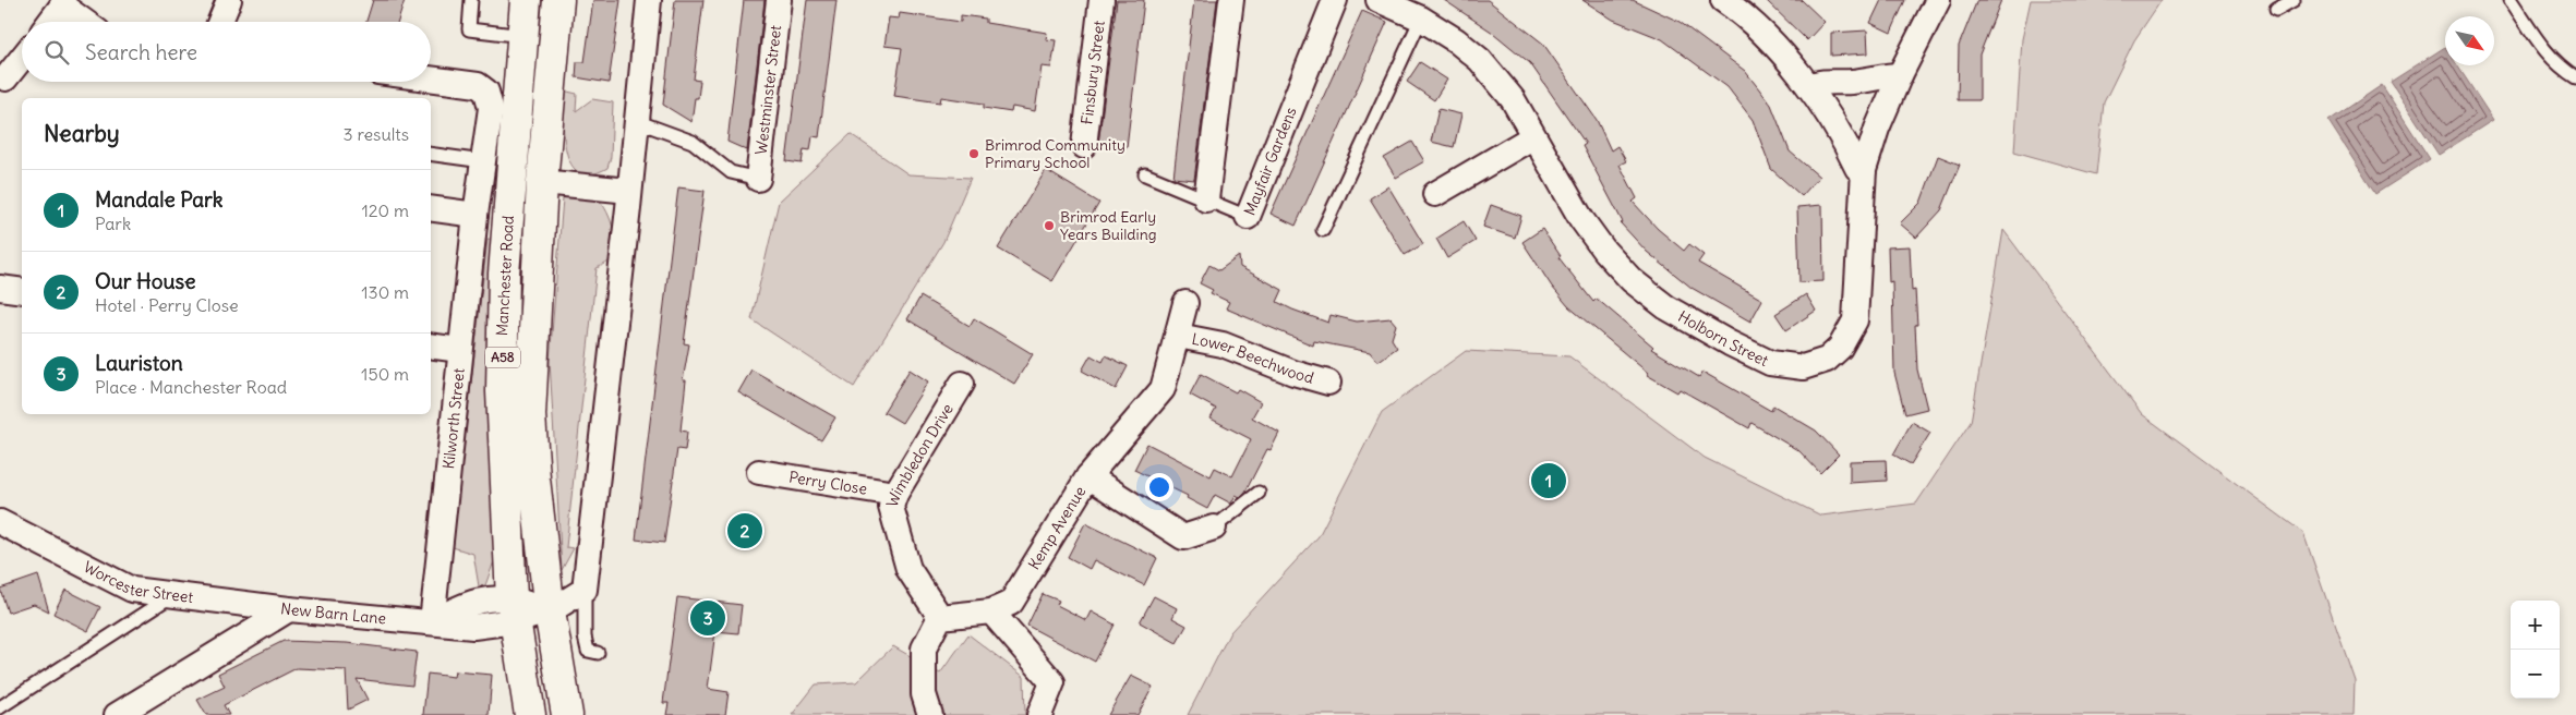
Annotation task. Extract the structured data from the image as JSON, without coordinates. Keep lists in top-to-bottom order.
{
  "streets": {
    "highway": ["Manchester Road", "A58"],
    "street": [
      "Finsbury Street",
      "Westminster Street",
      "Mayfair Gardens",
      "Holborn Street",
      "Lower Beechwood",
      "Kilworth Street",
      "Wimbledon Drive",
      "Perry Close",
      "Kemp Avenue",
      "Worcester Street",
      "New Barn Lane"
    ]
  },
  "crossings": [
    ["Manchester Road", "New Barn Lane"],
    ["A58", "New Barn Lane"],
    ["Lower Beechwood", "Kemp Avenue"],
    ["Kilworth Street", "New Barn Lane"],
    ["Wimbledon Drive", "Perry Close"],
    ["Wimbledon Drive", "Kemp Avenue"],
    ["Worcester Street", "New Barn Lane"]
  ],
  "places": ["Brimrod Community Primary School", "Brimrod Early Years Building"],
  "north": "bottom right",
  "page": {
    "search": "Search here",
    "heading": ["Nearby", "3 results"],
    "list": [
      {
        "mark": "1",
        "name": "Mandale Park",
        "note": "Park",
        "value": "120 m"
      },
      {
        "mark": "2",
        "name": "Our House",
        "note": "Hotel · Perry Close",
        "value": "130 m"
      },
      {
        "mark": "3",
        "name": "Lauriston",
        "note": "Place · Manchester Road",
        "value": "150 m"
      }
    ],
    "pins": ["1", "2", "3"],
    "map_buttons": ["+", "−"]
  }
}
